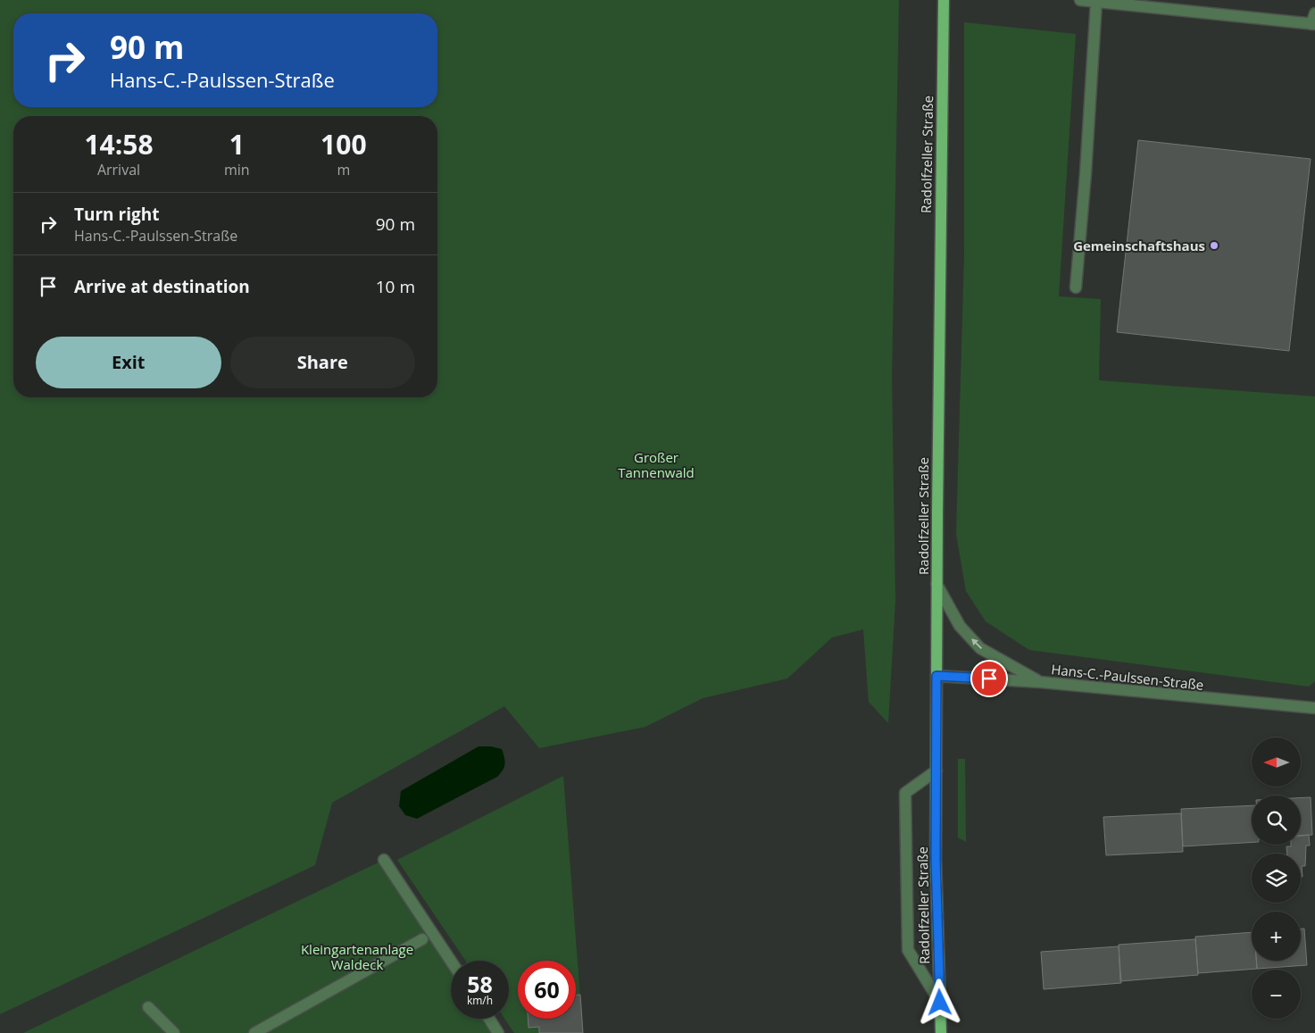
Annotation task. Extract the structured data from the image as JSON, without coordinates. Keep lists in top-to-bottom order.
{
  "streets": {
    "main road": ["Radolfzeller Straße"],
    "street": ["Hans-C.-Paulssen-Straße"]
  },
  "crossings": [
    ["Radolfzeller Straße", "Hans-C.-Paulssen-Straße"]
  ],
  "parks": ["Großer Tannenwald", "Kleingartenanlage Waldeck"],
  "places": ["Gemeinschaftshaus"],
  "north": "left",
  "page": {
    "turn": ["90 m", "Hans-C.-Paulssen-Straße"],
    "eta": [
      "14:58",
      "Arrival",
      "1",
      "min",
      "100",
      "m"
    ],
    "list": [
      {
        "name": "Turn right",
        "note": "Hans-C.-Paulssen-Straße",
        "value": "90 m"
      },
      {
        "name": "Arrive at destination",
        "value": "10 m"
      }
    ],
    "buttons": ["Exit", "Share"],
    "map_buttons": ["+", "−"],
    "speed": "58 km/h",
    "limit": "60"
  }
}
